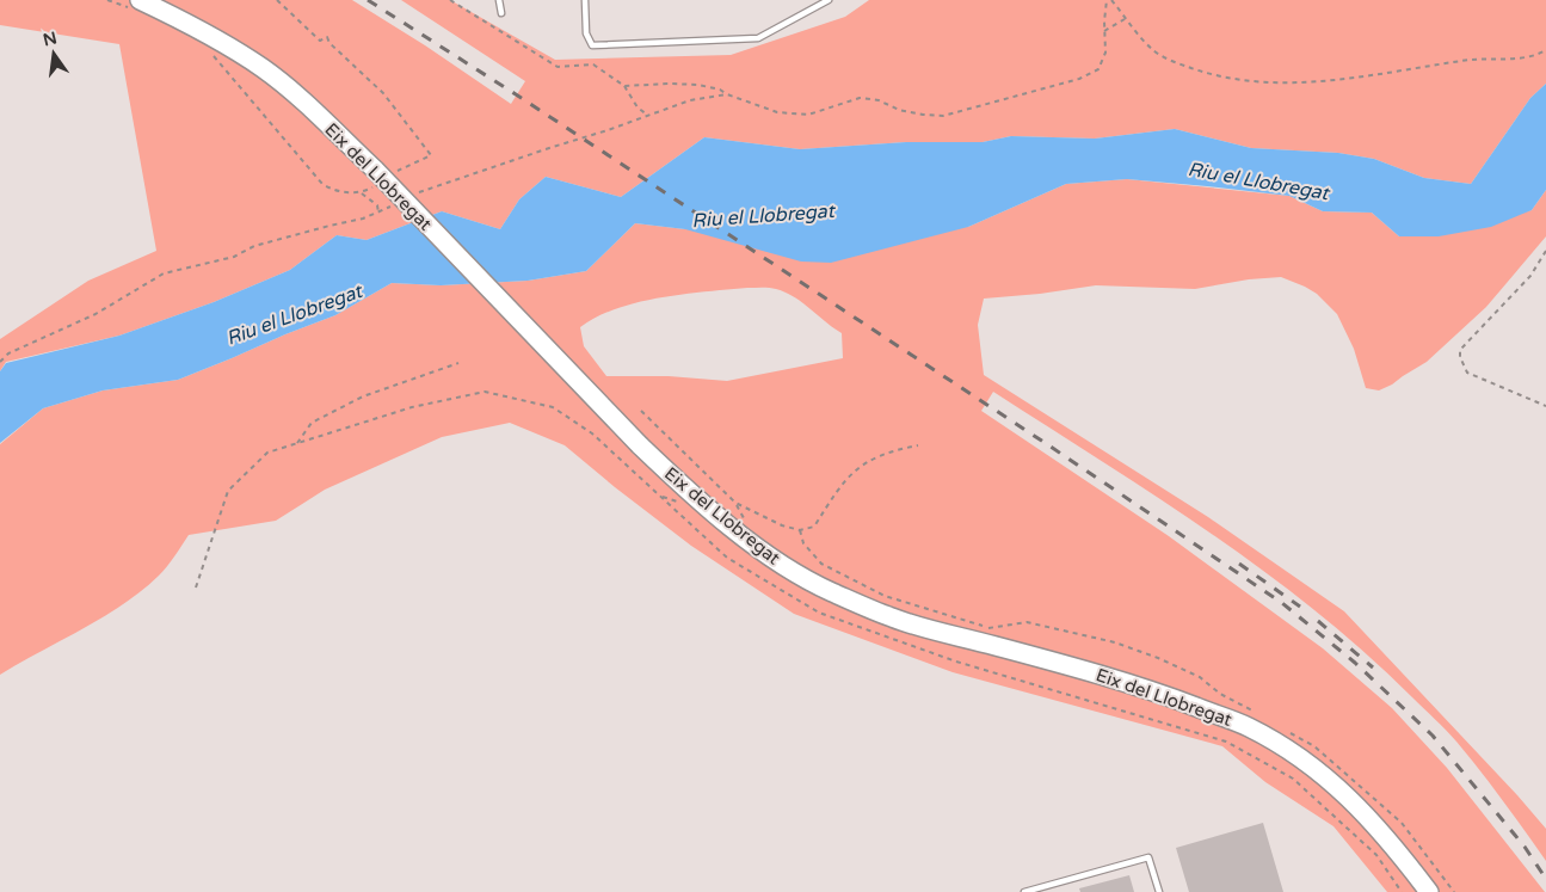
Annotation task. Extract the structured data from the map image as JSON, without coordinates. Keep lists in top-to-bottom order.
{
  "streets": {
    "highway": ["Eix del Llobregat"]
  },
  "water": ["Riu el Llobregat"],
  "north": "top"
}
